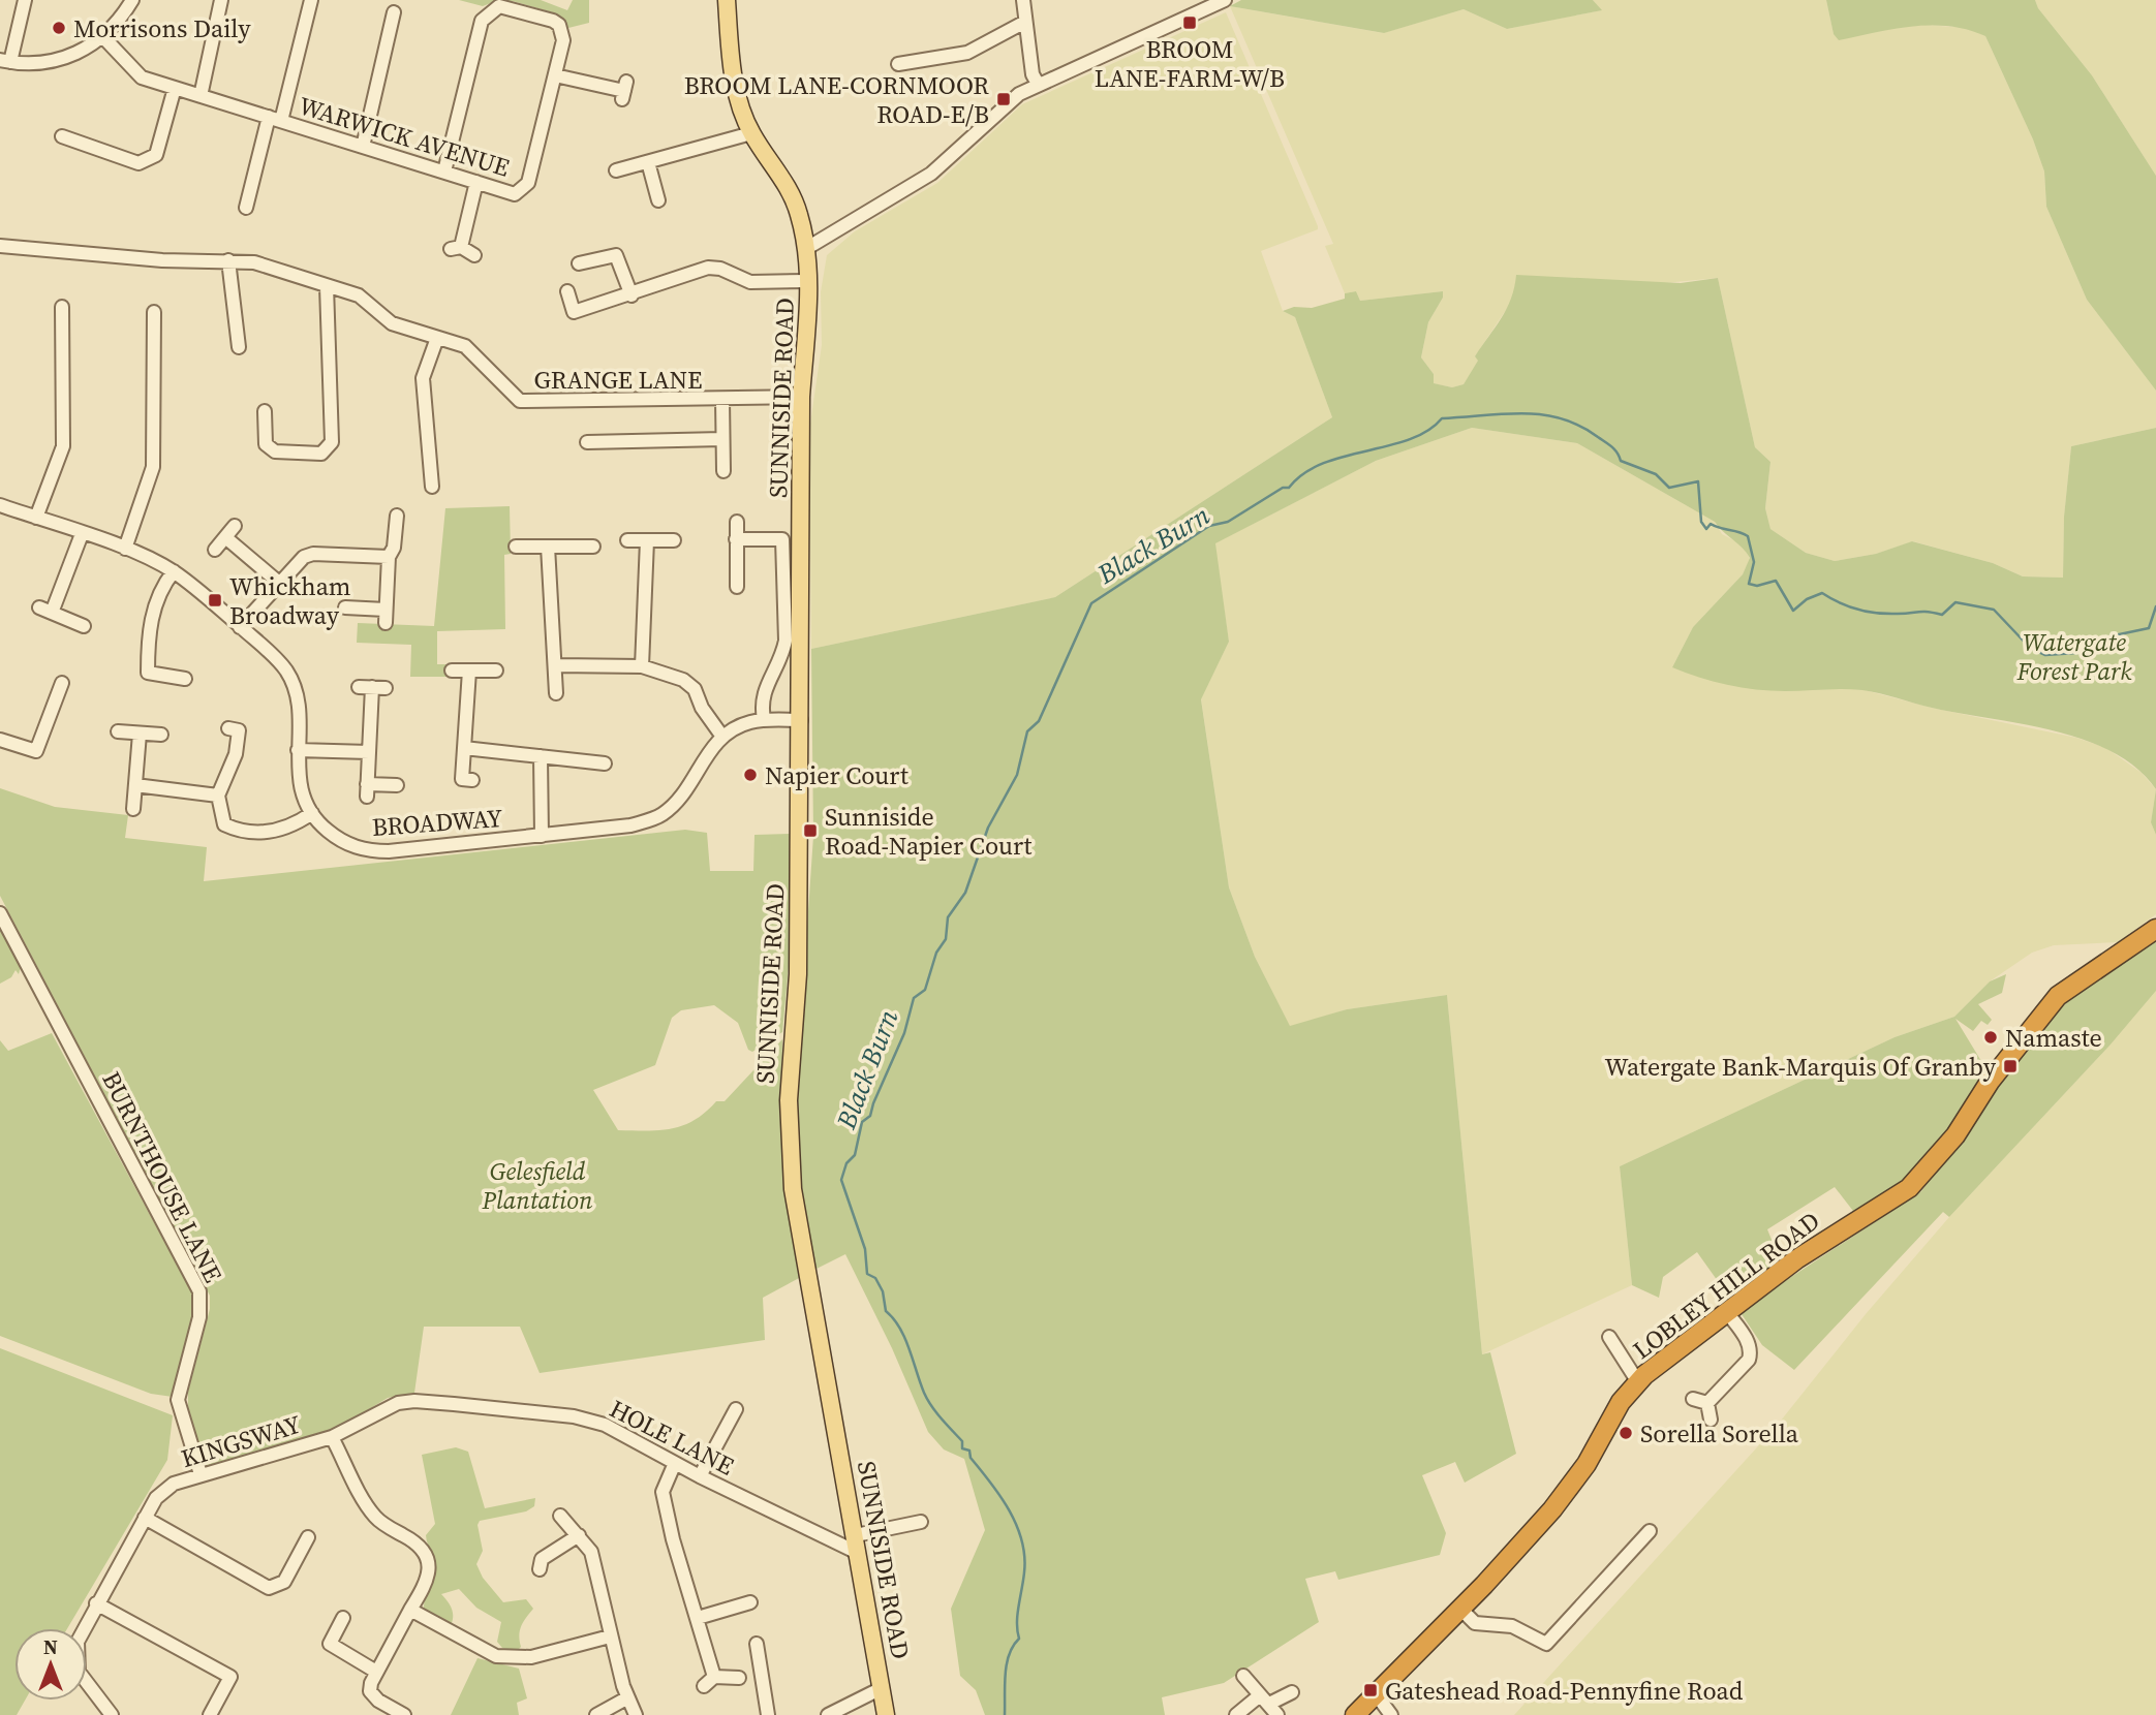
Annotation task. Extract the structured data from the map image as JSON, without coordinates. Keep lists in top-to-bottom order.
{
  "streets": {
    "highway": ["LOBLEY HILL ROAD"],
    "main road": ["SUNNISIDE ROAD"],
    "street": [
      "WARWICK AVENUE",
      "GRANGE LANE",
      "BROADWAY",
      "BURNTHOUSE LANE",
      "HOLE LANE",
      "KINGSWAY"
    ]
  },
  "crossings": [
    ["GRANGE LANE", "SUNNISIDE ROAD"],
    ["SUNNISIDE ROAD", "BROADWAY"],
    ["SUNNISIDE ROAD", "HOLE LANE"],
    ["BURNTHOUSE LANE", "KINGSWAY"],
    ["HOLE LANE", "KINGSWAY"]
  ],
  "water": ["Black Burn"],
  "parks": ["Watergate Forest Park", "Gelesfield Plantation"],
  "places": {
    "transit": [
      "BROOM LANE-FARM-W/B",
      "BROOM LANE-CORNMOOR ROAD-E/B",
      "Whickham Broadway",
      "Sunniside Road-Napier Court",
      "Watergate Bank-Marquis Of Granby",
      "Gateshead Road-Pennyfine Road"
    ],
    "other": [
      "Morrisons Daily",
      "Napier Court",
      "Namaste",
      "Sorella Sorella"
    ]
  },
  "north": "top"
}
